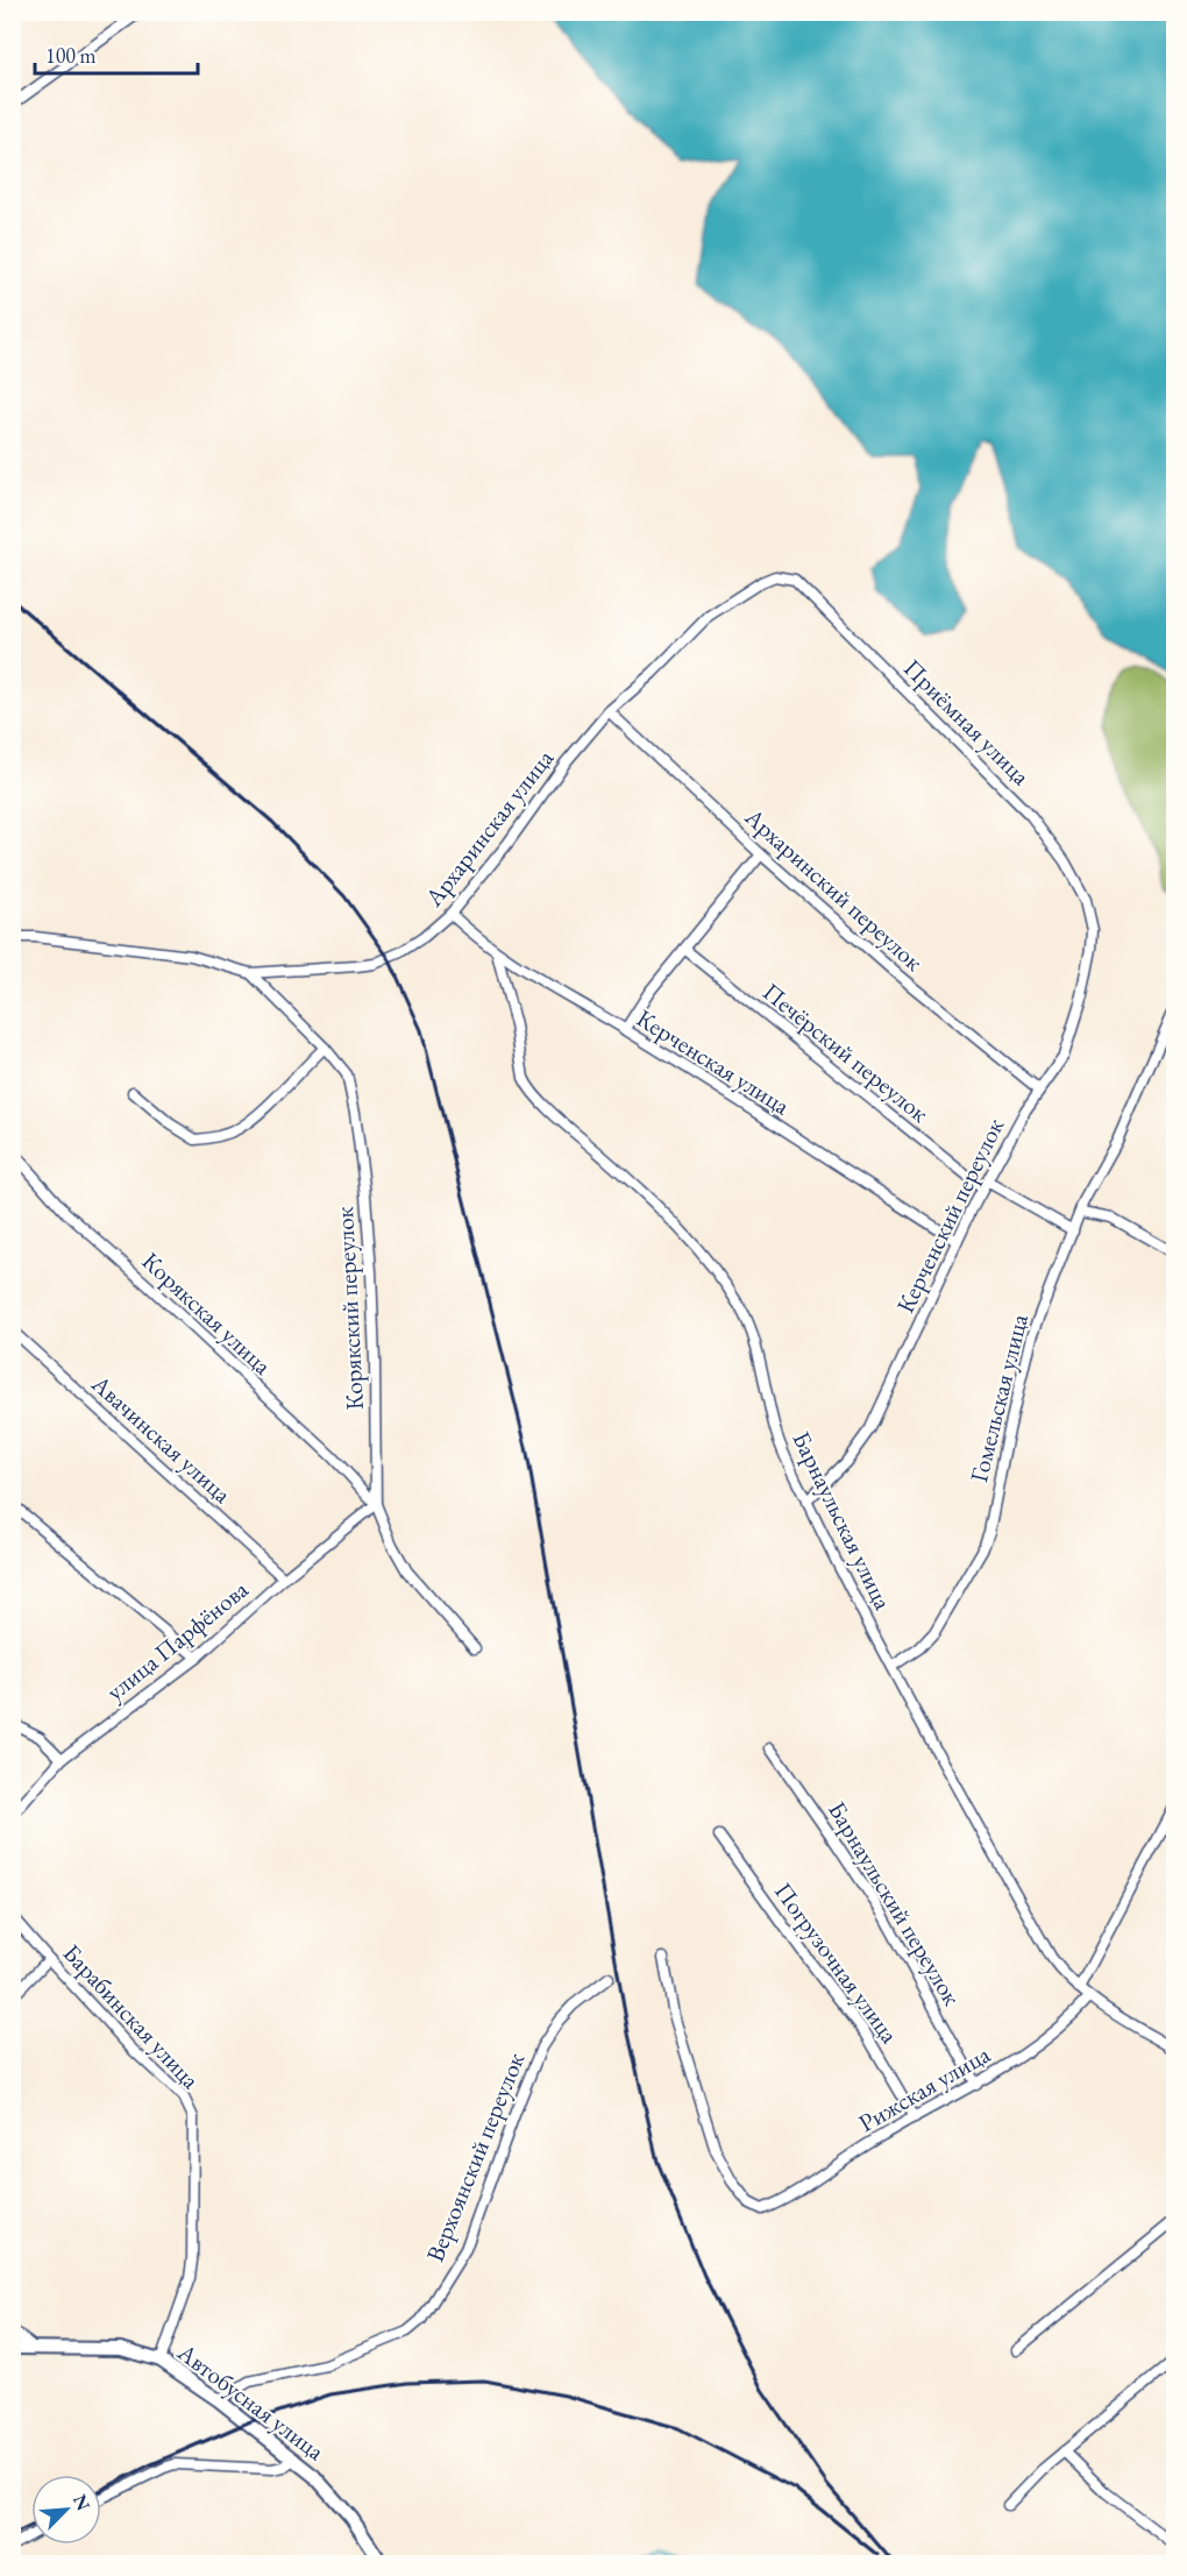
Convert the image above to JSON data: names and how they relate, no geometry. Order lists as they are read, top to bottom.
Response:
{
  "streets": {
    "street": [
      "Приёмная улица",
      "Архаринская улица",
      "Архаринский переулок",
      "Печёрский переулок",
      "Керченская улица",
      "Керченский переулок",
      "Корякский переулок",
      "Корякская улица",
      "Гомельская улица",
      "Авачинская улица",
      "Барнаульская улица",
      "улица Парфёнова",
      "Барнаульский переулок",
      "Погрузочная улица",
      "Барабинская улица",
      "Рижская улица",
      "Верхоянский переулок",
      "Автобусная улица"
    ]
  },
  "crossings": [
    ["Приёмная улица", "Архаринская улица"],
    ["Приёмная улица", "Керченский переулок"],
    ["Архаринская улица", "Архаринский переулок"],
    ["Архаринская улица", "Керченская улица"],
    ["Архаринская улица", "Корякский переулок"],
    ["Архаринский переулок", "Керченский переулок"],
    ["Печёрский переулок", "Керченский переулок"],
    ["Печёрский переулок", "Гомельская улица"],
    ["Керченская улица", "Керченский переулок"],
    ["Керченская улица", "Барнаульская улица"],
    ["Керченский переулок", "Барнаульская улица"],
    ["Корякский переулок", "Корякская улица"],
    ["Корякский переулок", "улица Парфёнова"],
    ["Корякская улица", "улица Парфёнова"],
    ["Гомельская улица", "Барнаульская улица"],
    ["Авачинская улица", "улица Парфёнова"],
    ["Барнаульская улица", "Рижская улица"],
    ["Барнаульский переулок", "Рижская улица"],
    ["Погрузочная улица", "Рижская улица"],
    ["Барабинская улица", "Автобусная улица"],
    ["Верхоянский переулок", "Автобусная улица"]
  ],
  "scale_bar": "100 m",
  "north": "top right"
}
